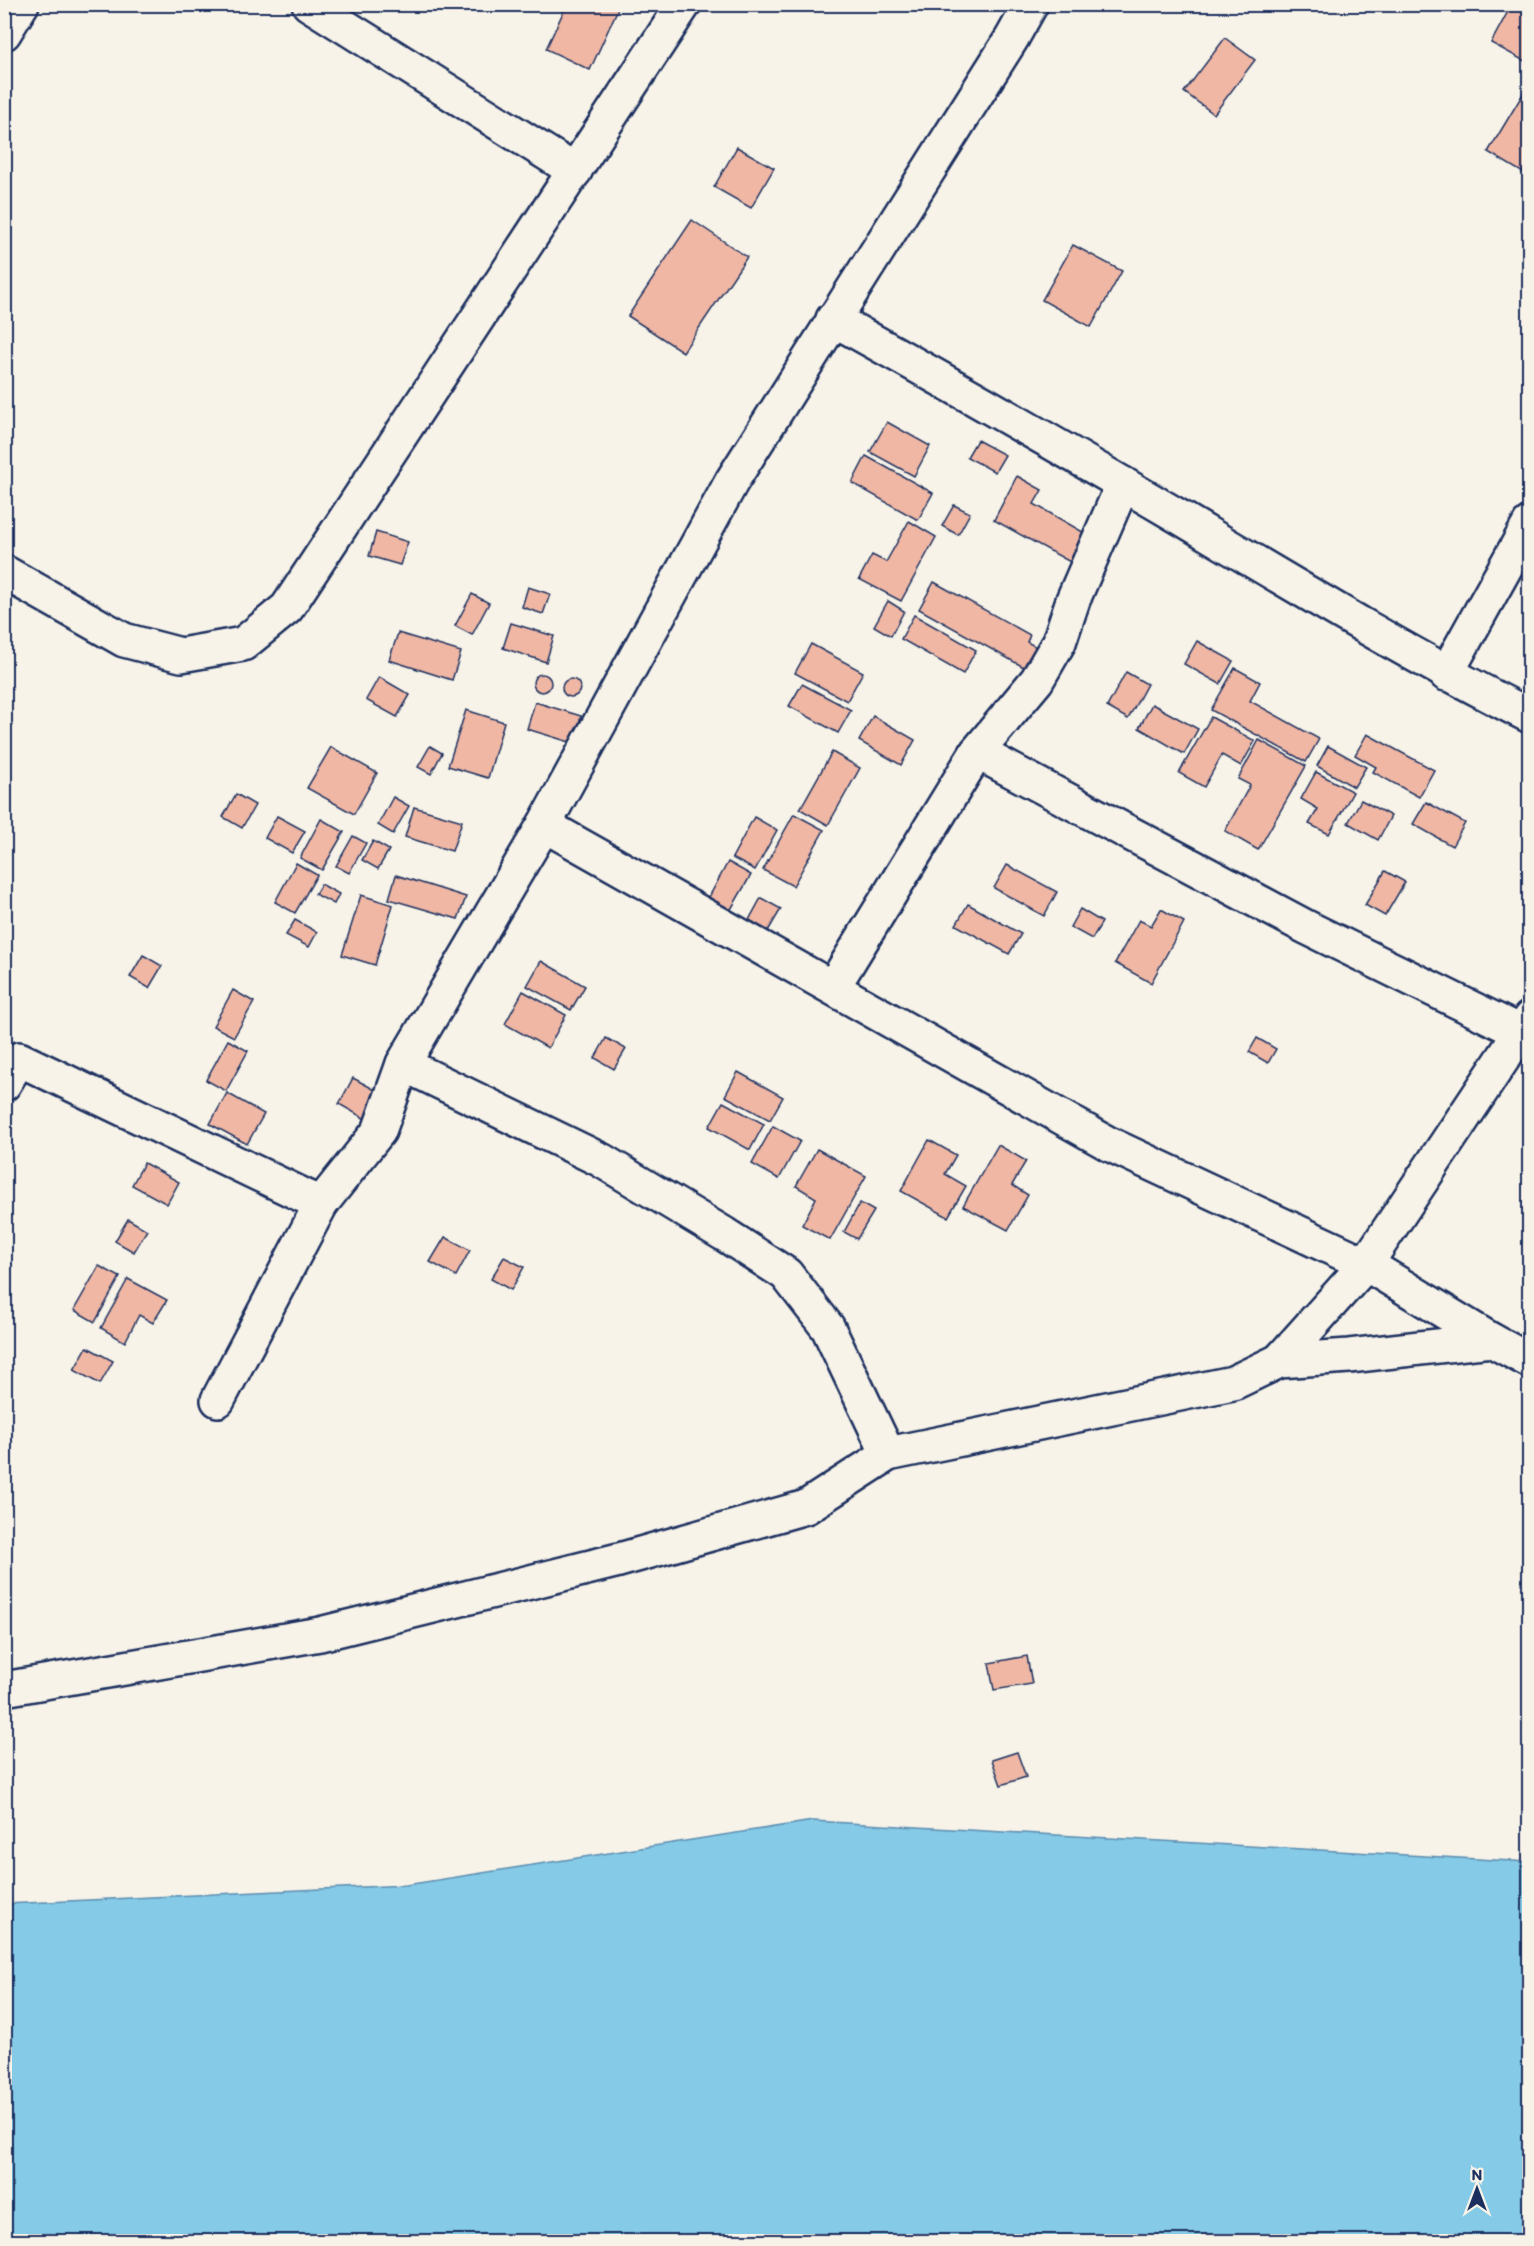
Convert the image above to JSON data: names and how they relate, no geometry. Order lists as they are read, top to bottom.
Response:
{
  "north": "top"
}
